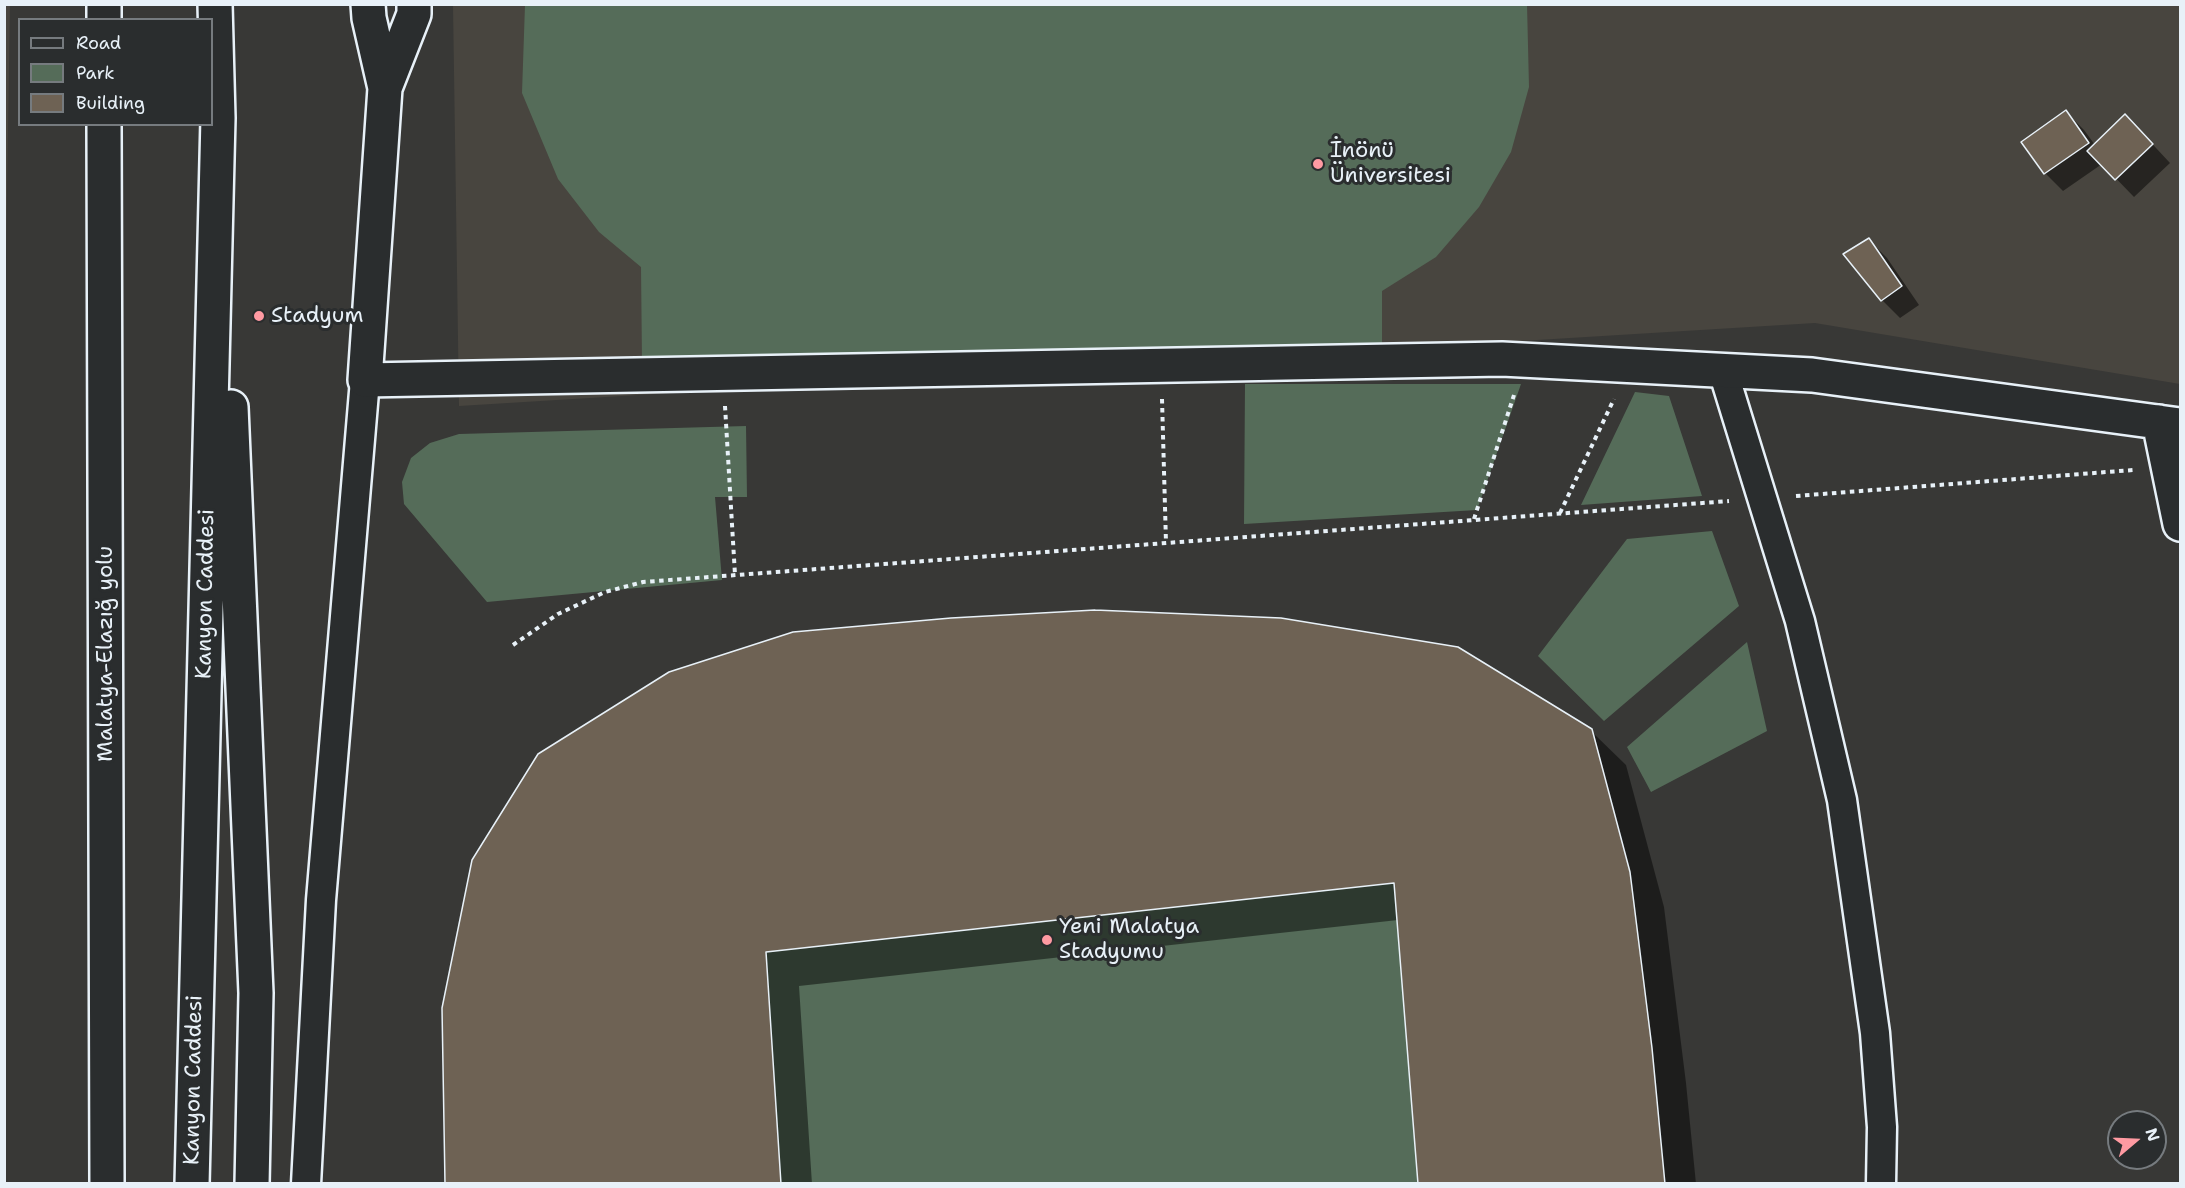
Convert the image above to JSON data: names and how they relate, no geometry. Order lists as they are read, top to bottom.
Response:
{
  "streets": {
    "main road": ["Kanyon Caddesi", "Malatya-Elazığ yolu"]
  },
  "places": ["İnönü Üniversitesi", "Stadyum", "Yeni Malatya Stadyumu"],
  "legend": ["Road", "Park", "Building"],
  "north": "right"
}
